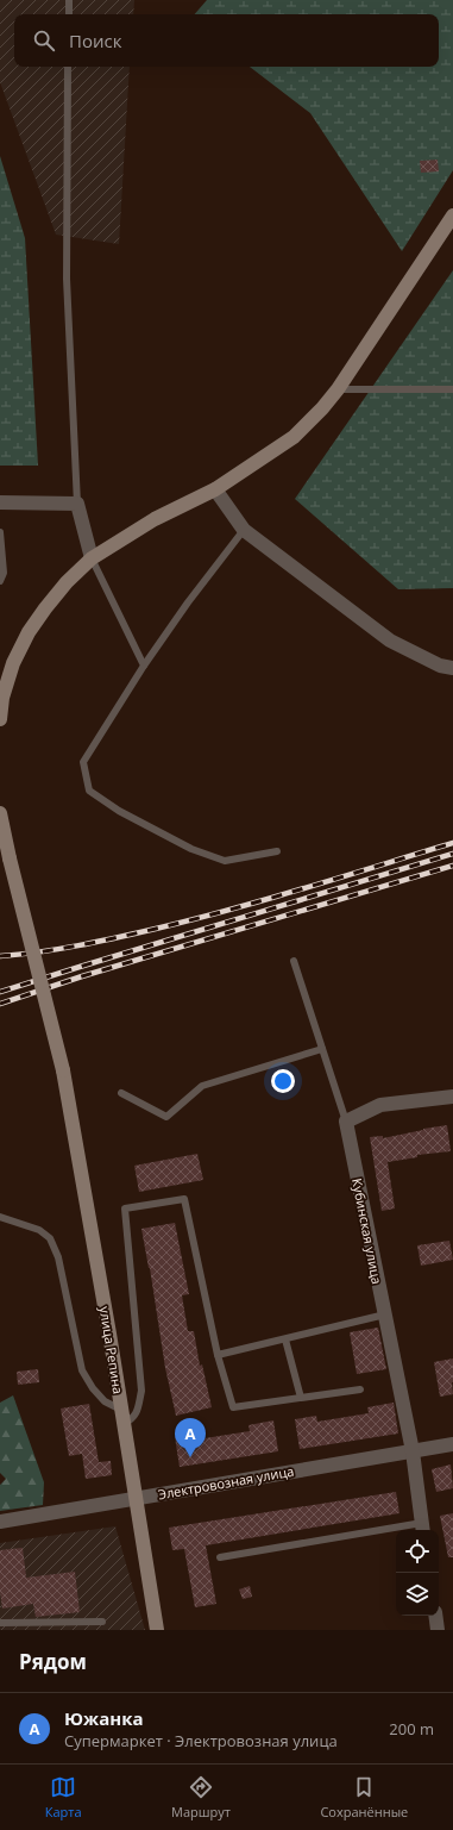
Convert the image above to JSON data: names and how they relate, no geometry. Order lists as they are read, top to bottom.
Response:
{
  "streets": {
    "main road": ["улица Репина"],
    "street": ["Кубинская улица", "Электровозная улица"]
  },
  "crossings": [
    ["Кубинская улица", "Электровозная улица"],
    ["улица Репина", "Электровозная улица"]
  ],
  "page": {
    "search": "Поиск",
    "pins": "A",
    "heading": "Рядом",
    "list": [
      {
        "mark": "A",
        "name": "Южанка",
        "note": "Супермаркет · Электровозная улица",
        "value": "200 m"
      }
    ],
    "nav": ["Карта", "Маршрут", "Сохранённые"]
  }
}
